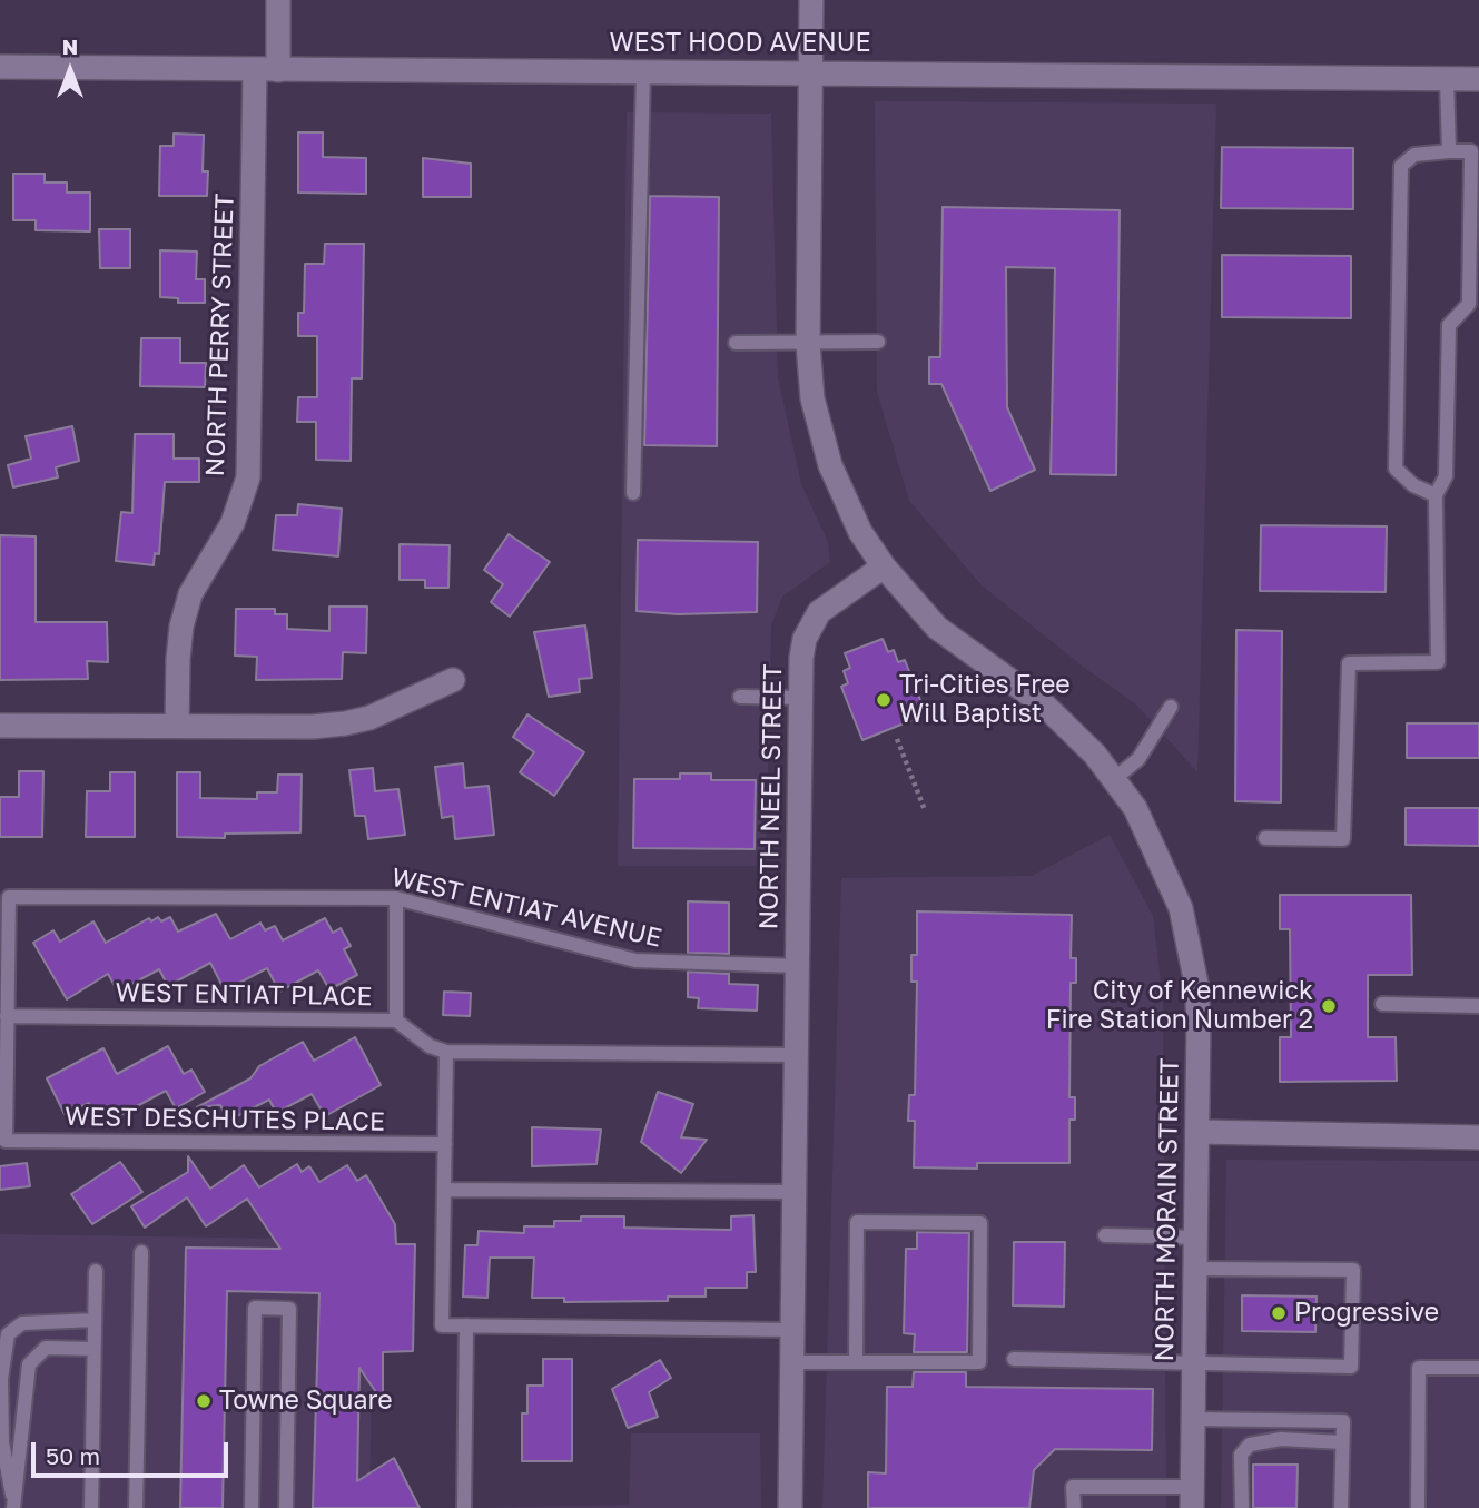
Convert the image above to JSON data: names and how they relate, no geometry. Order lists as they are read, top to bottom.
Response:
{
  "streets": {
    "street": [
      "WEST HOOD AVENUE",
      "NORTH PERRY STREET",
      "NORTH NEEL STREET",
      "NORTH MORAIN STREET"
    ],
    "lane": ["WEST ENTIAT AVENUE", "WEST ENTIAT PLACE", "WEST DESCHUTES PLACE"]
  },
  "crossings": [
    ["WEST HOOD AVENUE", "NORTH PERRY STREET"],
    ["NORTH NEEL STREET", "WEST ENTIAT AVENUE"],
    ["NORTH NEEL STREET", "WEST ENTIAT PLACE"],
    ["NORTH NEEL STREET", "NORTH MORAIN STREET"],
    ["WEST ENTIAT AVENUE", "WEST ENTIAT PLACE"],
    ["WEST ENTIAT AVENUE", "WEST DESCHUTES PLACE"],
    ["WEST ENTIAT PLACE", "WEST DESCHUTES PLACE"]
  ],
  "places": [
    "Tri-Cities Free Will Baptist",
    "City of Kennewick Fire Station Number 2",
    "Progressive",
    "Towne Square"
  ],
  "scale_bar": "50 m",
  "north": "top"
}
